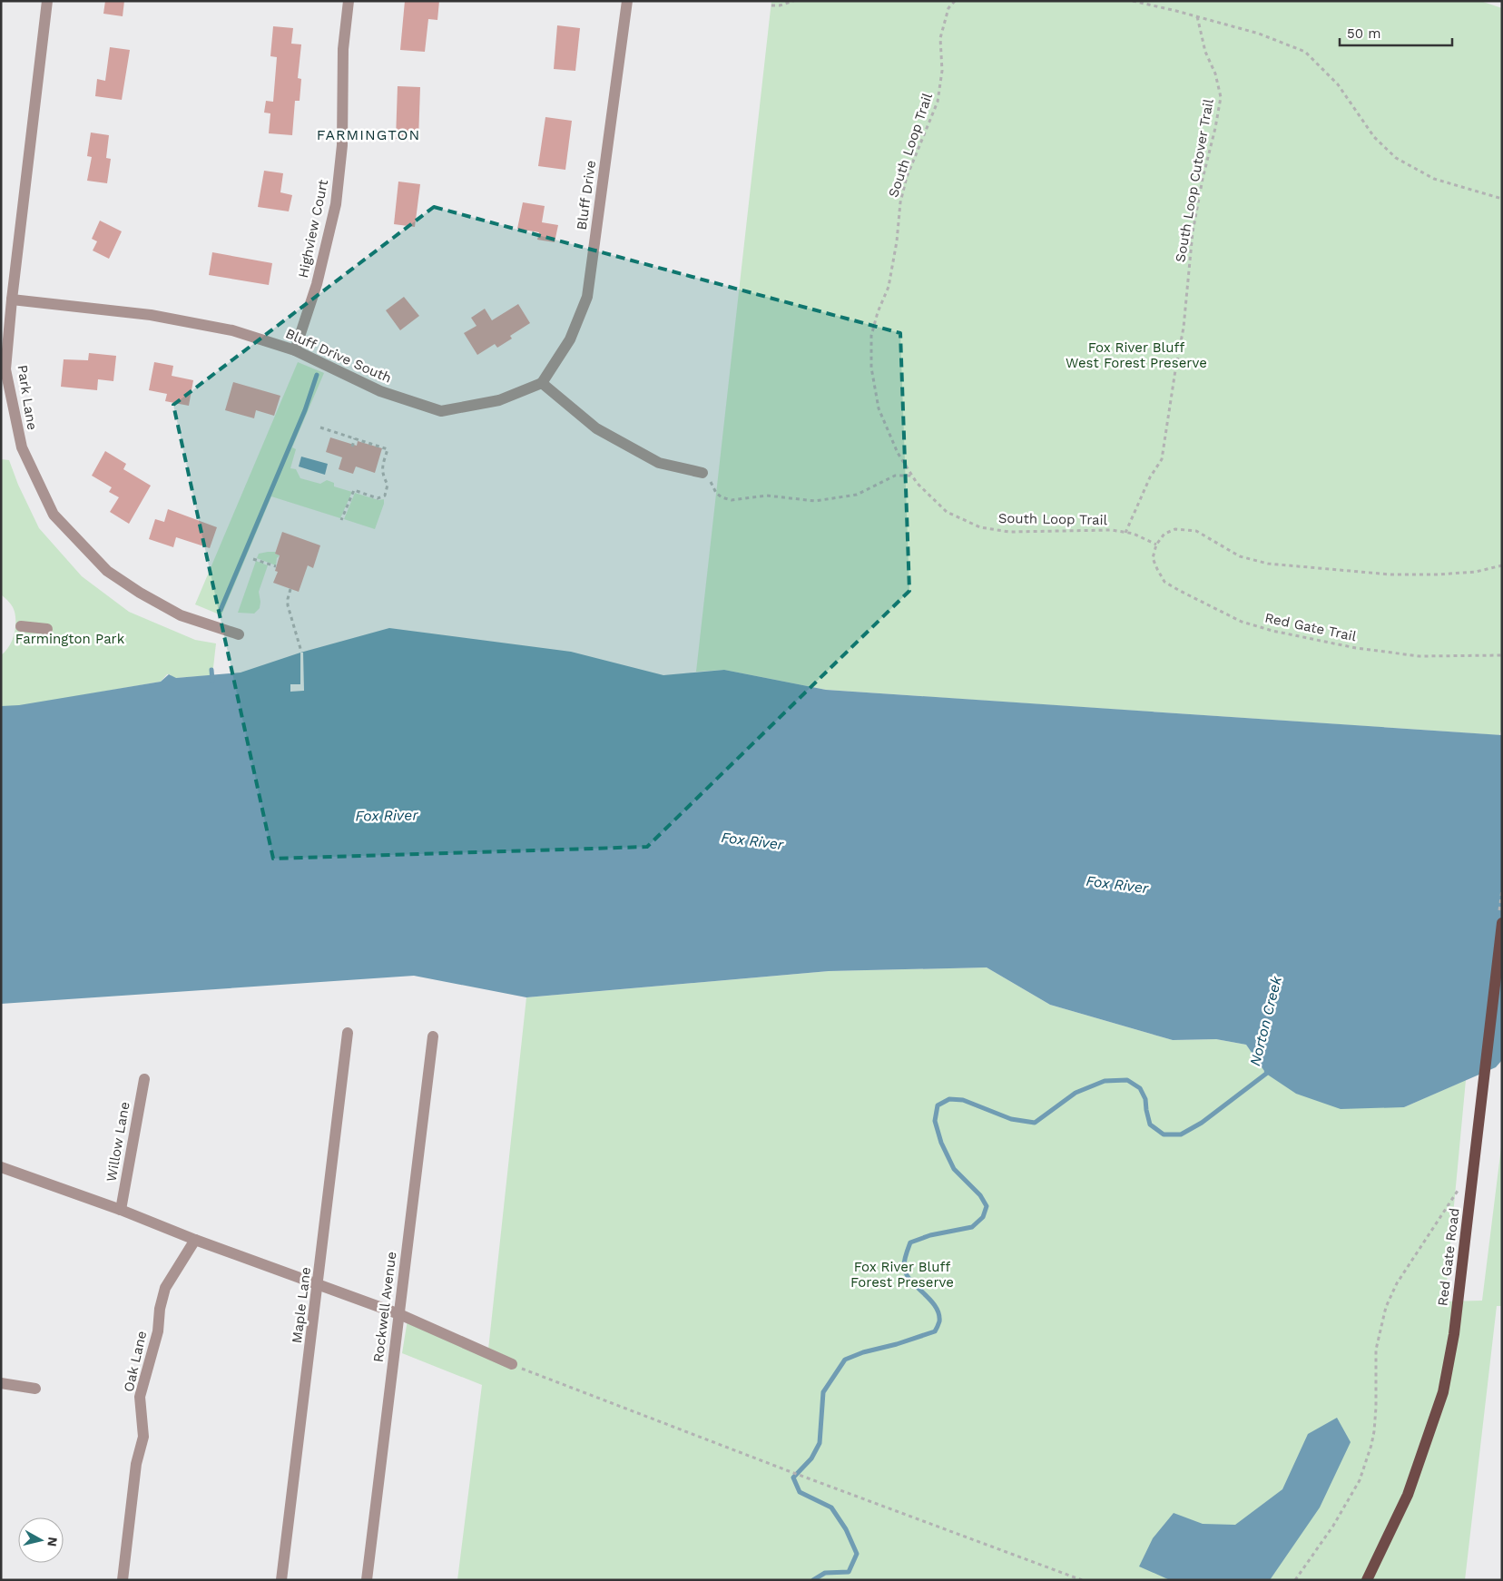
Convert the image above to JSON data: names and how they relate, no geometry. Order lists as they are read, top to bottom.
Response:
{
  "streets": {
    "main road": ["Red Gate Road"],
    "street": [
      "Bluff Drive",
      "Highview Court",
      "Bluff Drive South",
      "Park Lane",
      "Willow Lane",
      "Maple Lane",
      "Rockwell Avenue",
      "Oak Lane"
    ],
    "path": ["South Loop Trail", "South Loop Cutover Trail", "Red Gate Trail"]
  },
  "crossings": [
    ["South Loop Trail", "South Loop Cutover Trail"],
    ["South Loop Trail", "Red Gate Trail"],
    ["Bluff Drive", "Bluff Drive South"],
    ["Highview Court", "Bluff Drive South"],
    ["Bluff Drive South", "Park Lane"]
  ],
  "districts": ["FARMINGTON"],
  "water": ["Fox River", "Norton Creek"],
  "parks": ["Fox River Bluff West Forest Preserve", "Farmington Park", "Fox River Bluff Forest Preserve"],
  "scale_bar": "50 m",
  "north": "right"
}
